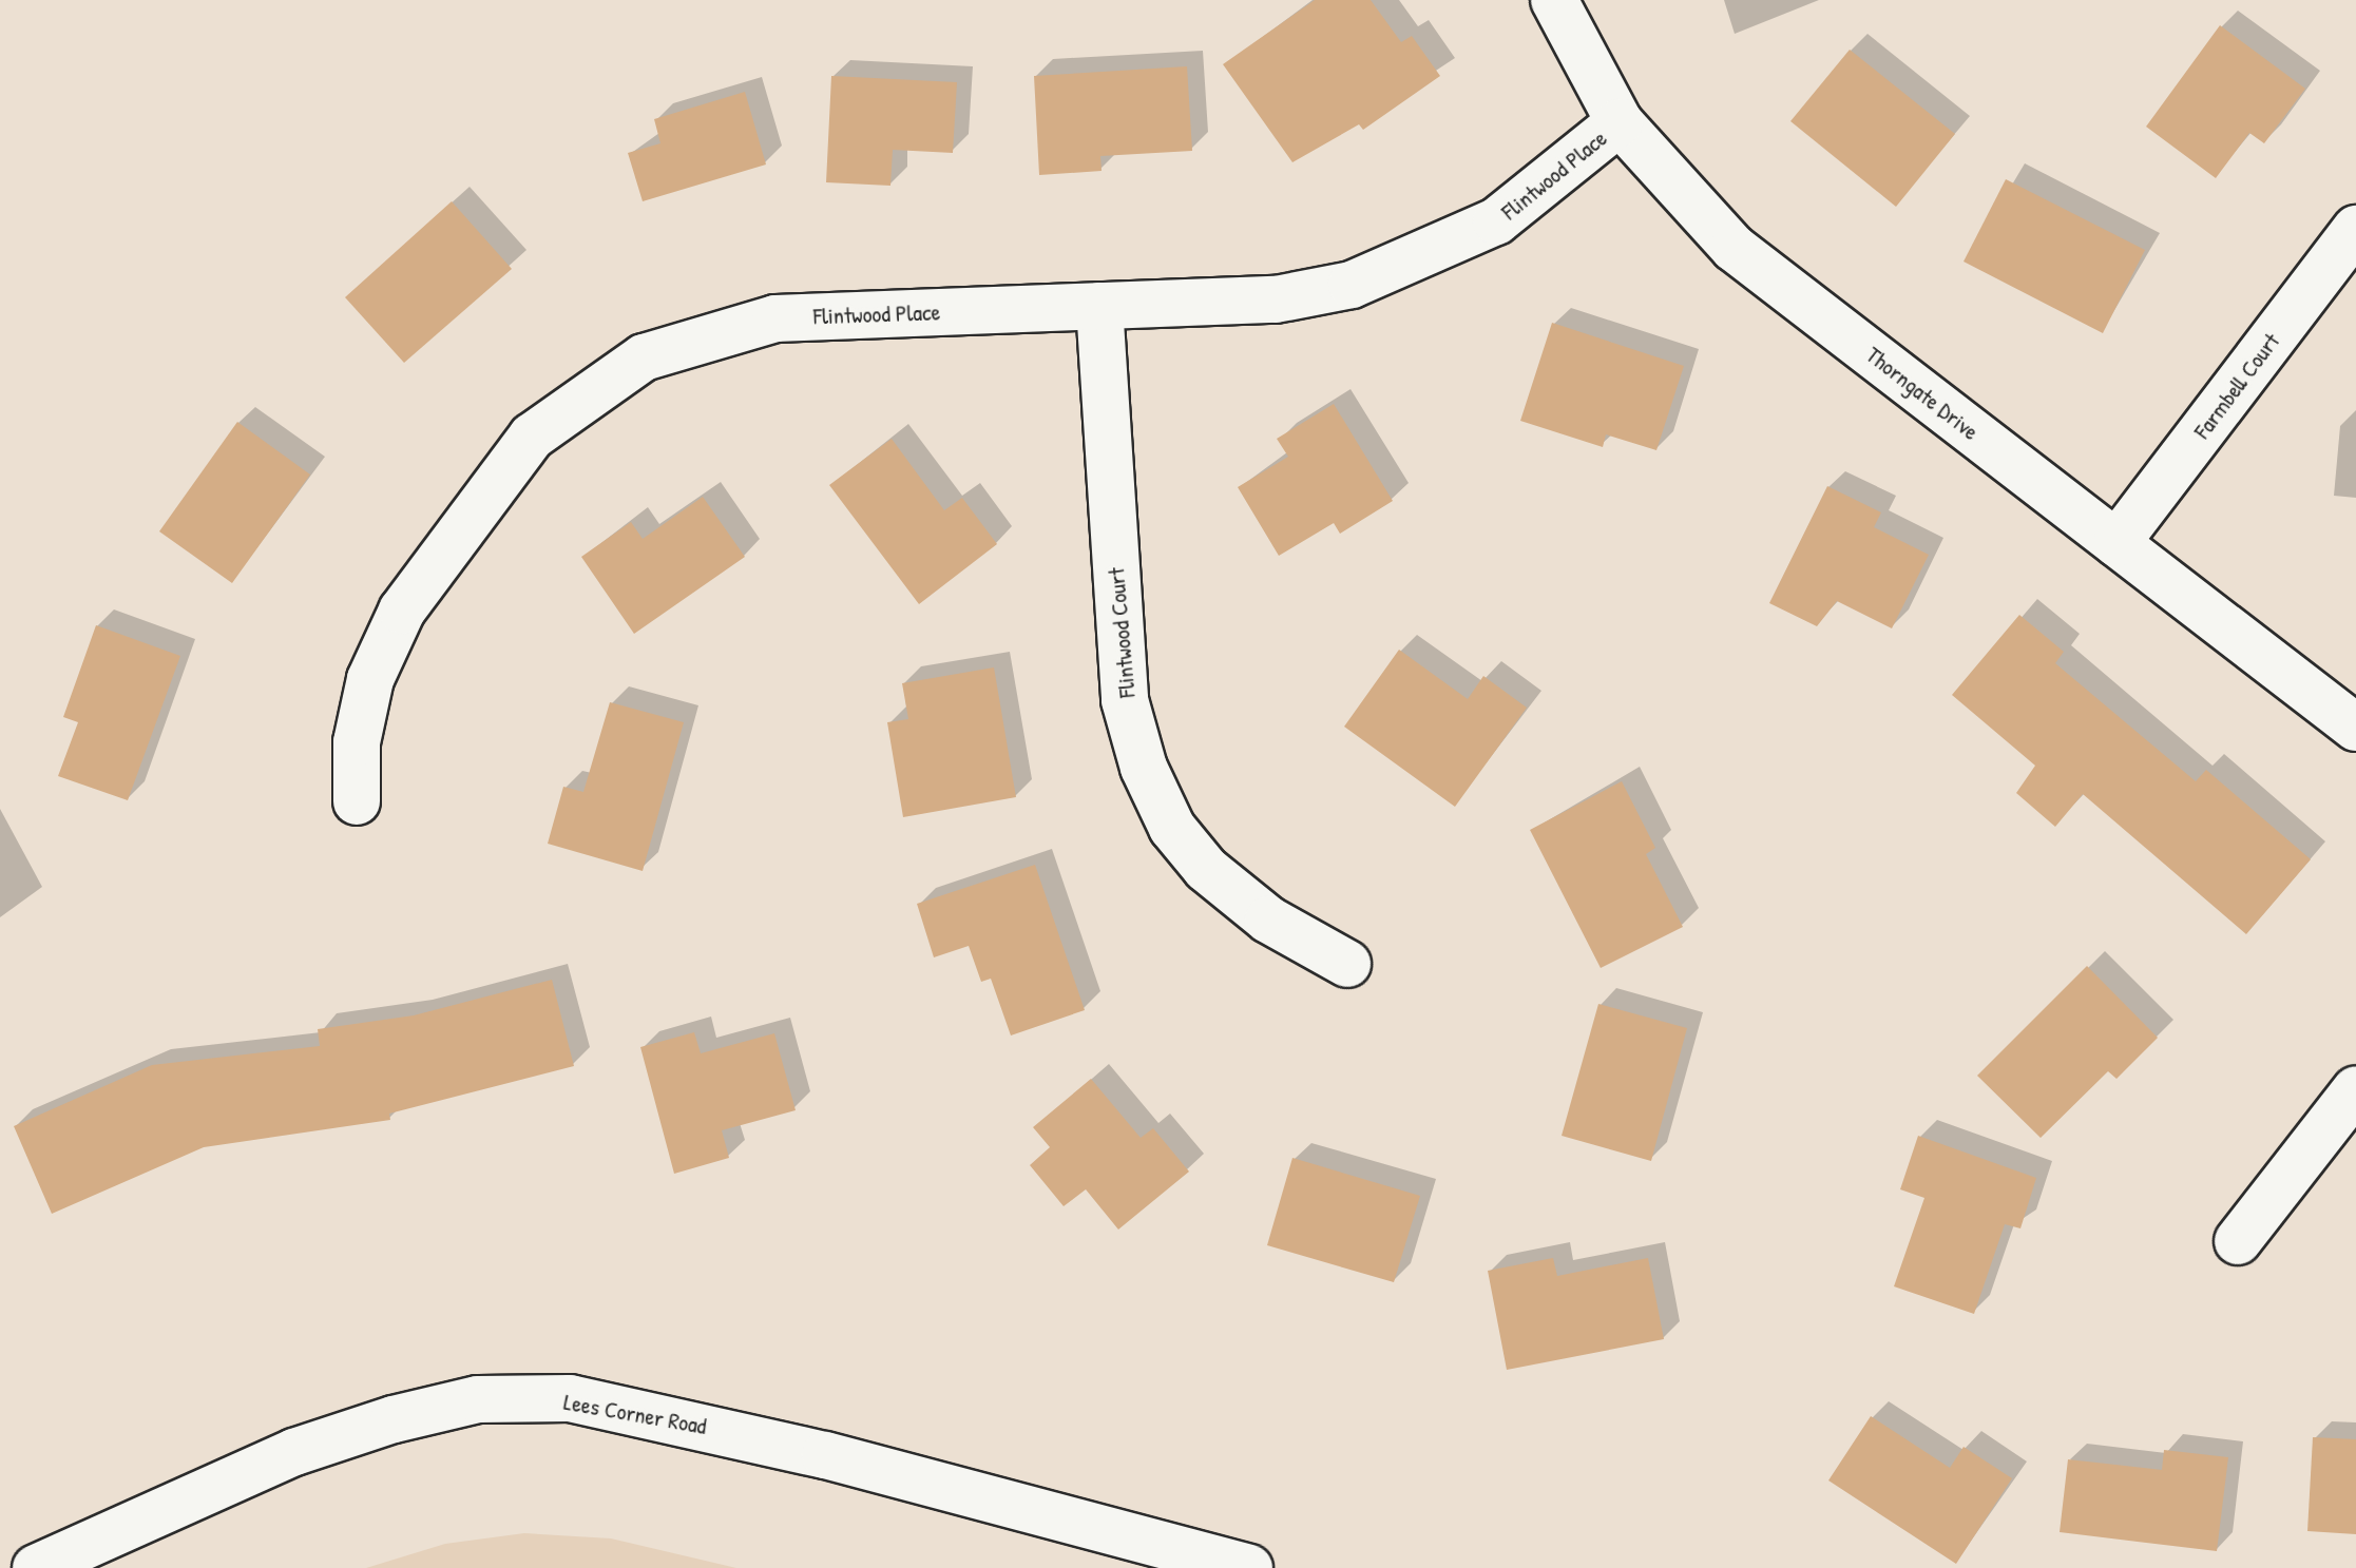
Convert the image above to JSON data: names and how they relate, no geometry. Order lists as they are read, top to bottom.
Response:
{
  "streets": {
    "street": [
      "Flintwood Place",
      "Farmbell Court",
      "Thorngate Drive",
      "Flintwood Court",
      "Lees Corner Road"
    ]
  },
  "crossings": [
    ["Flintwood Place", "Thorngate Drive"],
    ["Flintwood Place", "Flintwood Court"],
    ["Farmbell Court", "Thorngate Drive"]
  ]
}
